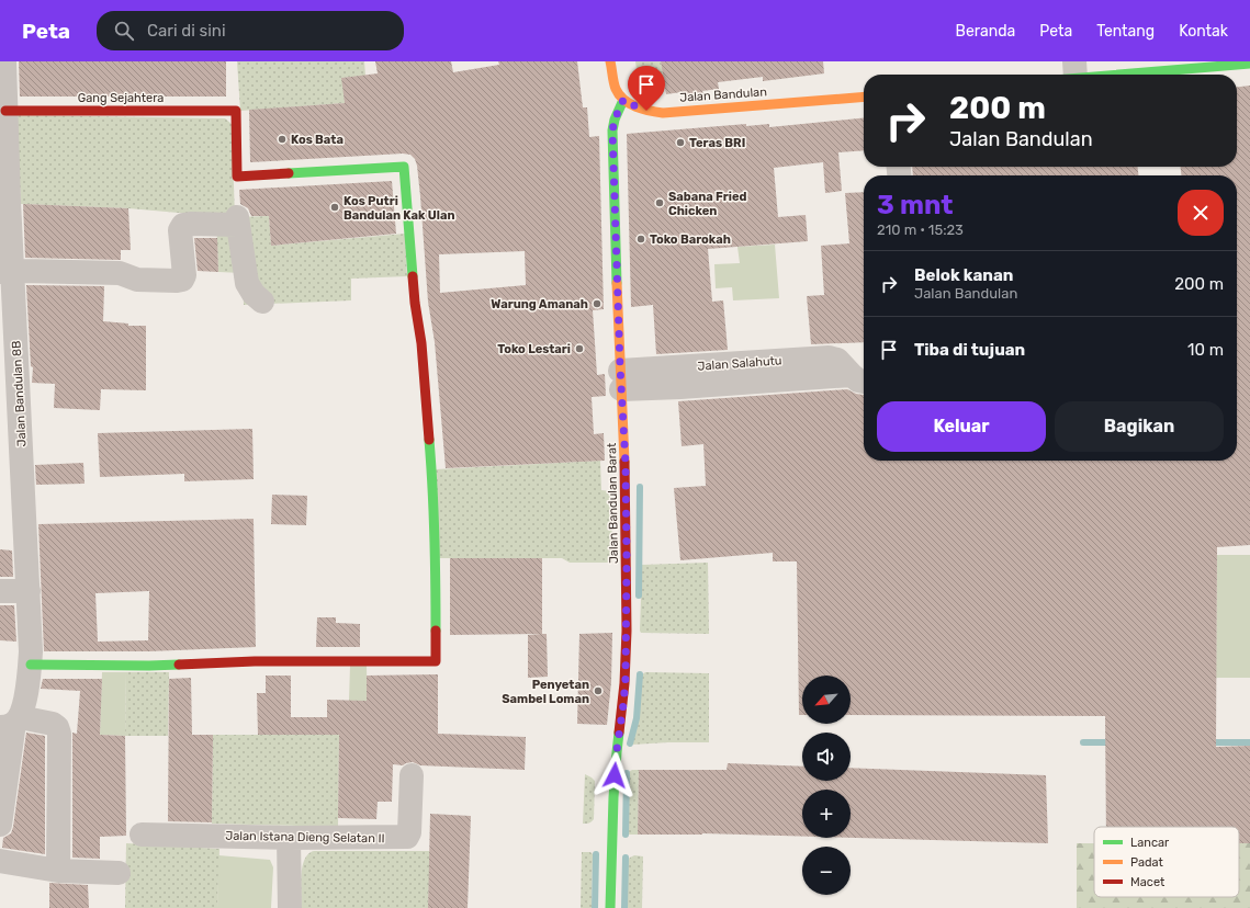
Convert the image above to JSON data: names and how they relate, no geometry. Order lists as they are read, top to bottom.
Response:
{
  "streets": {
    "street": [
      "Jalan Bandulan",
      "Gang Sejahtera",
      "Jalan Salahutu",
      "Jalan Bandulan 8B",
      "Jalan Bandulan Barat",
      "Jalan Istana Dieng Selatan II"
    ]
  },
  "crossings": [
    ["Jalan Bandulan", "Jalan Bandulan Barat"],
    ["Gang Sejahtera", "Jalan Bandulan 8B"],
    ["Jalan Salahutu", "Jalan Bandulan Barat"]
  ],
  "places": [
    "Kos Bata",
    "Teras BRI",
    "Sabana Fried Chicken",
    "Kos Putri Bandulan Kak Ulan",
    "Toko Barokah",
    "Warung Amanah",
    "Toko Lestari",
    "Penyetan Sambel Loman"
  ],
  "legend": ["Lancar", "Padat", "Macet"],
  "north": "bottom left",
  "page": {
    "header": "Peta",
    "search": "Cari di sini",
    "nav": [
      "Beranda",
      "Peta",
      "Tentang",
      "Kontak"
    ],
    "turn": ["200 m", "Jalan Bandulan"],
    "heading": ["3 mnt", "210 m · 15:23"],
    "list": [
      {
        "name": "Belok kanan",
        "note": "Jalan Bandulan",
        "value": "200 m"
      },
      {
        "name": "Tiba di tujuan",
        "value": "10 m"
      }
    ],
    "buttons": ["Keluar", "Bagikan"],
    "map_buttons": ["+", "−"]
  }
}
